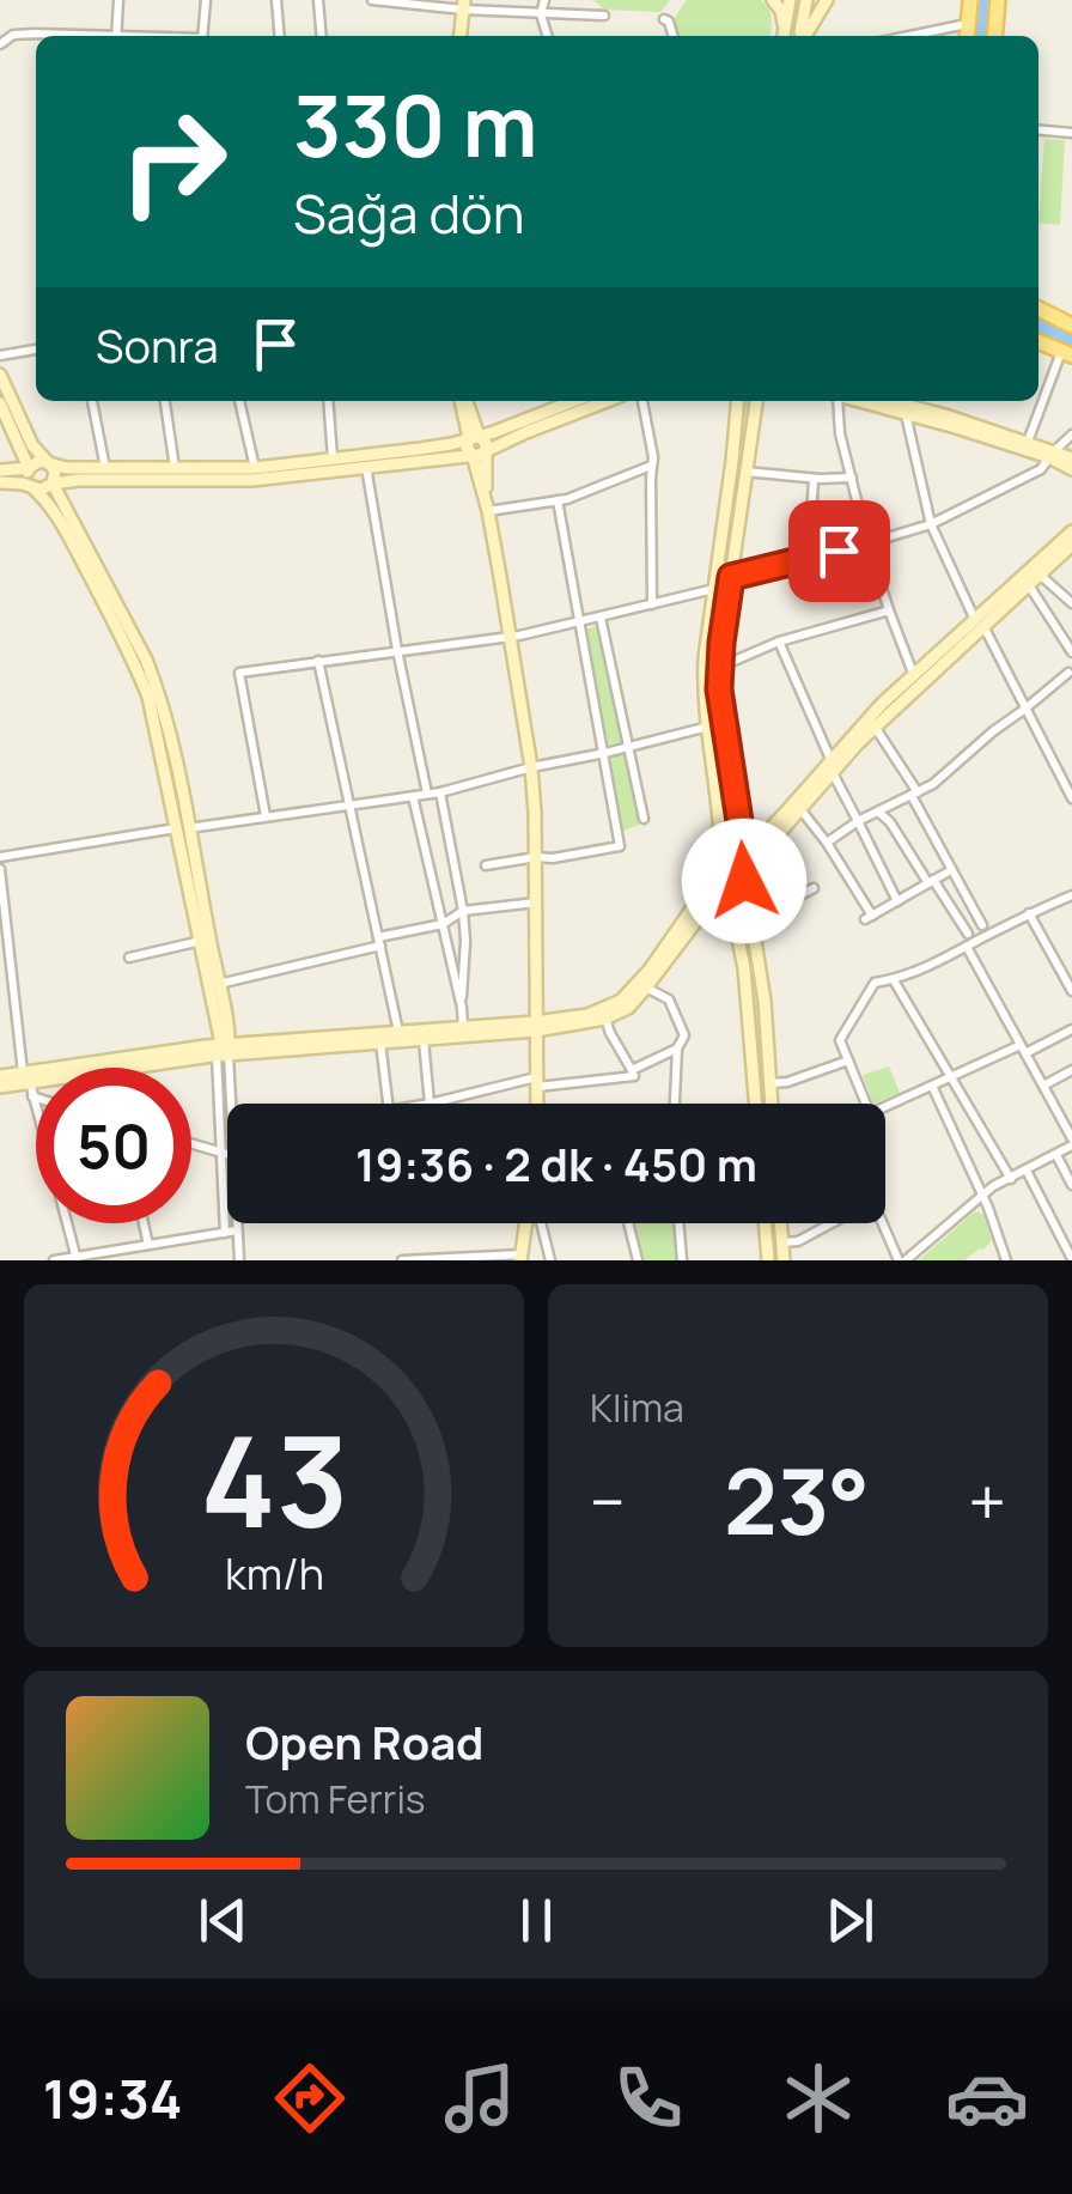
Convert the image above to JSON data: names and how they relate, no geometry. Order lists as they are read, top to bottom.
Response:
{
  "page": {
    "turn": ["330 m", "Sağa dön"],
    "then": "Sonra",
    "limit": "50",
    "trip": "19:36 · 2 dk · 450 m",
    "tile": "Klima",
    "heat": ["−", "23°", "+"],
    "song": ["Open Road", "Tom Ferris"],
    "tabs": "19:34",
    "gauge": ["43", "km/h"]
  }
}
